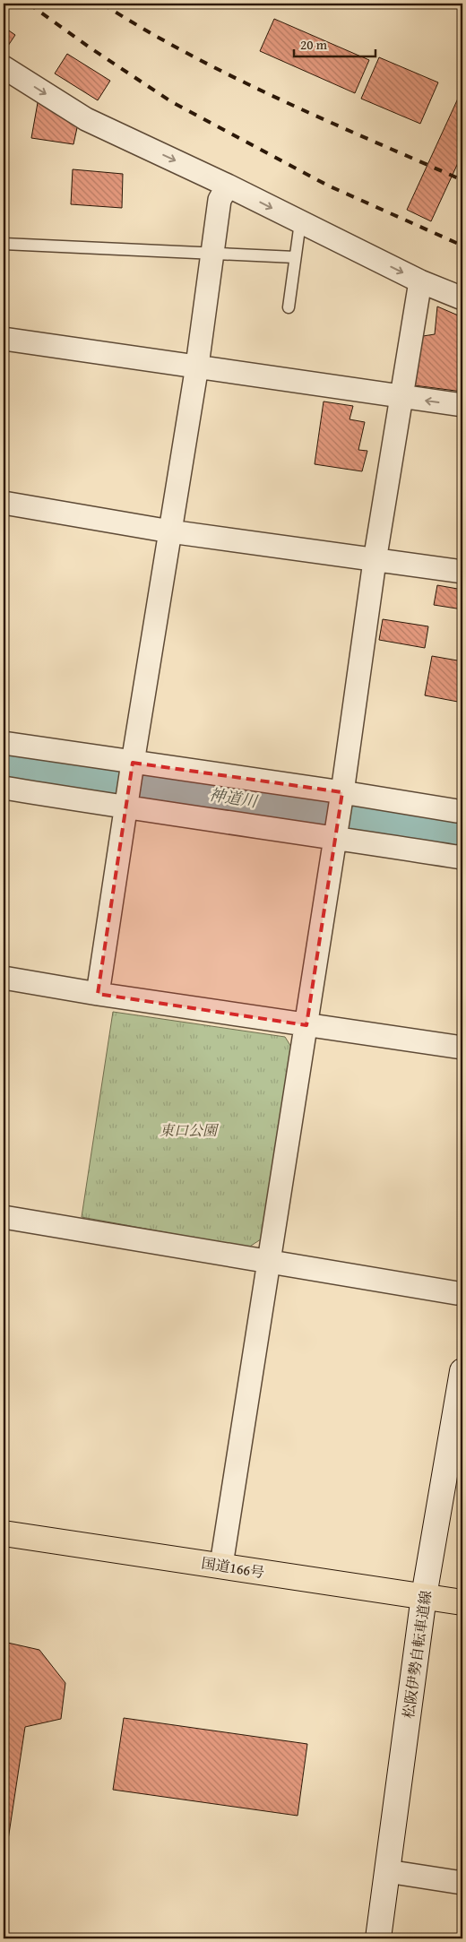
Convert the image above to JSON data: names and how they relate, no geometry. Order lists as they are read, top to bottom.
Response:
{
  "streets": {
    "highway": ["国道166号"],
    "main road": ["松阪伊勢自転車道線"]
  },
  "crossings": [
    ["国道166号", "松阪伊勢自転車道線"]
  ],
  "water": ["神道川"],
  "parks": ["東口公園"],
  "scale_bar": "20 m"
}
